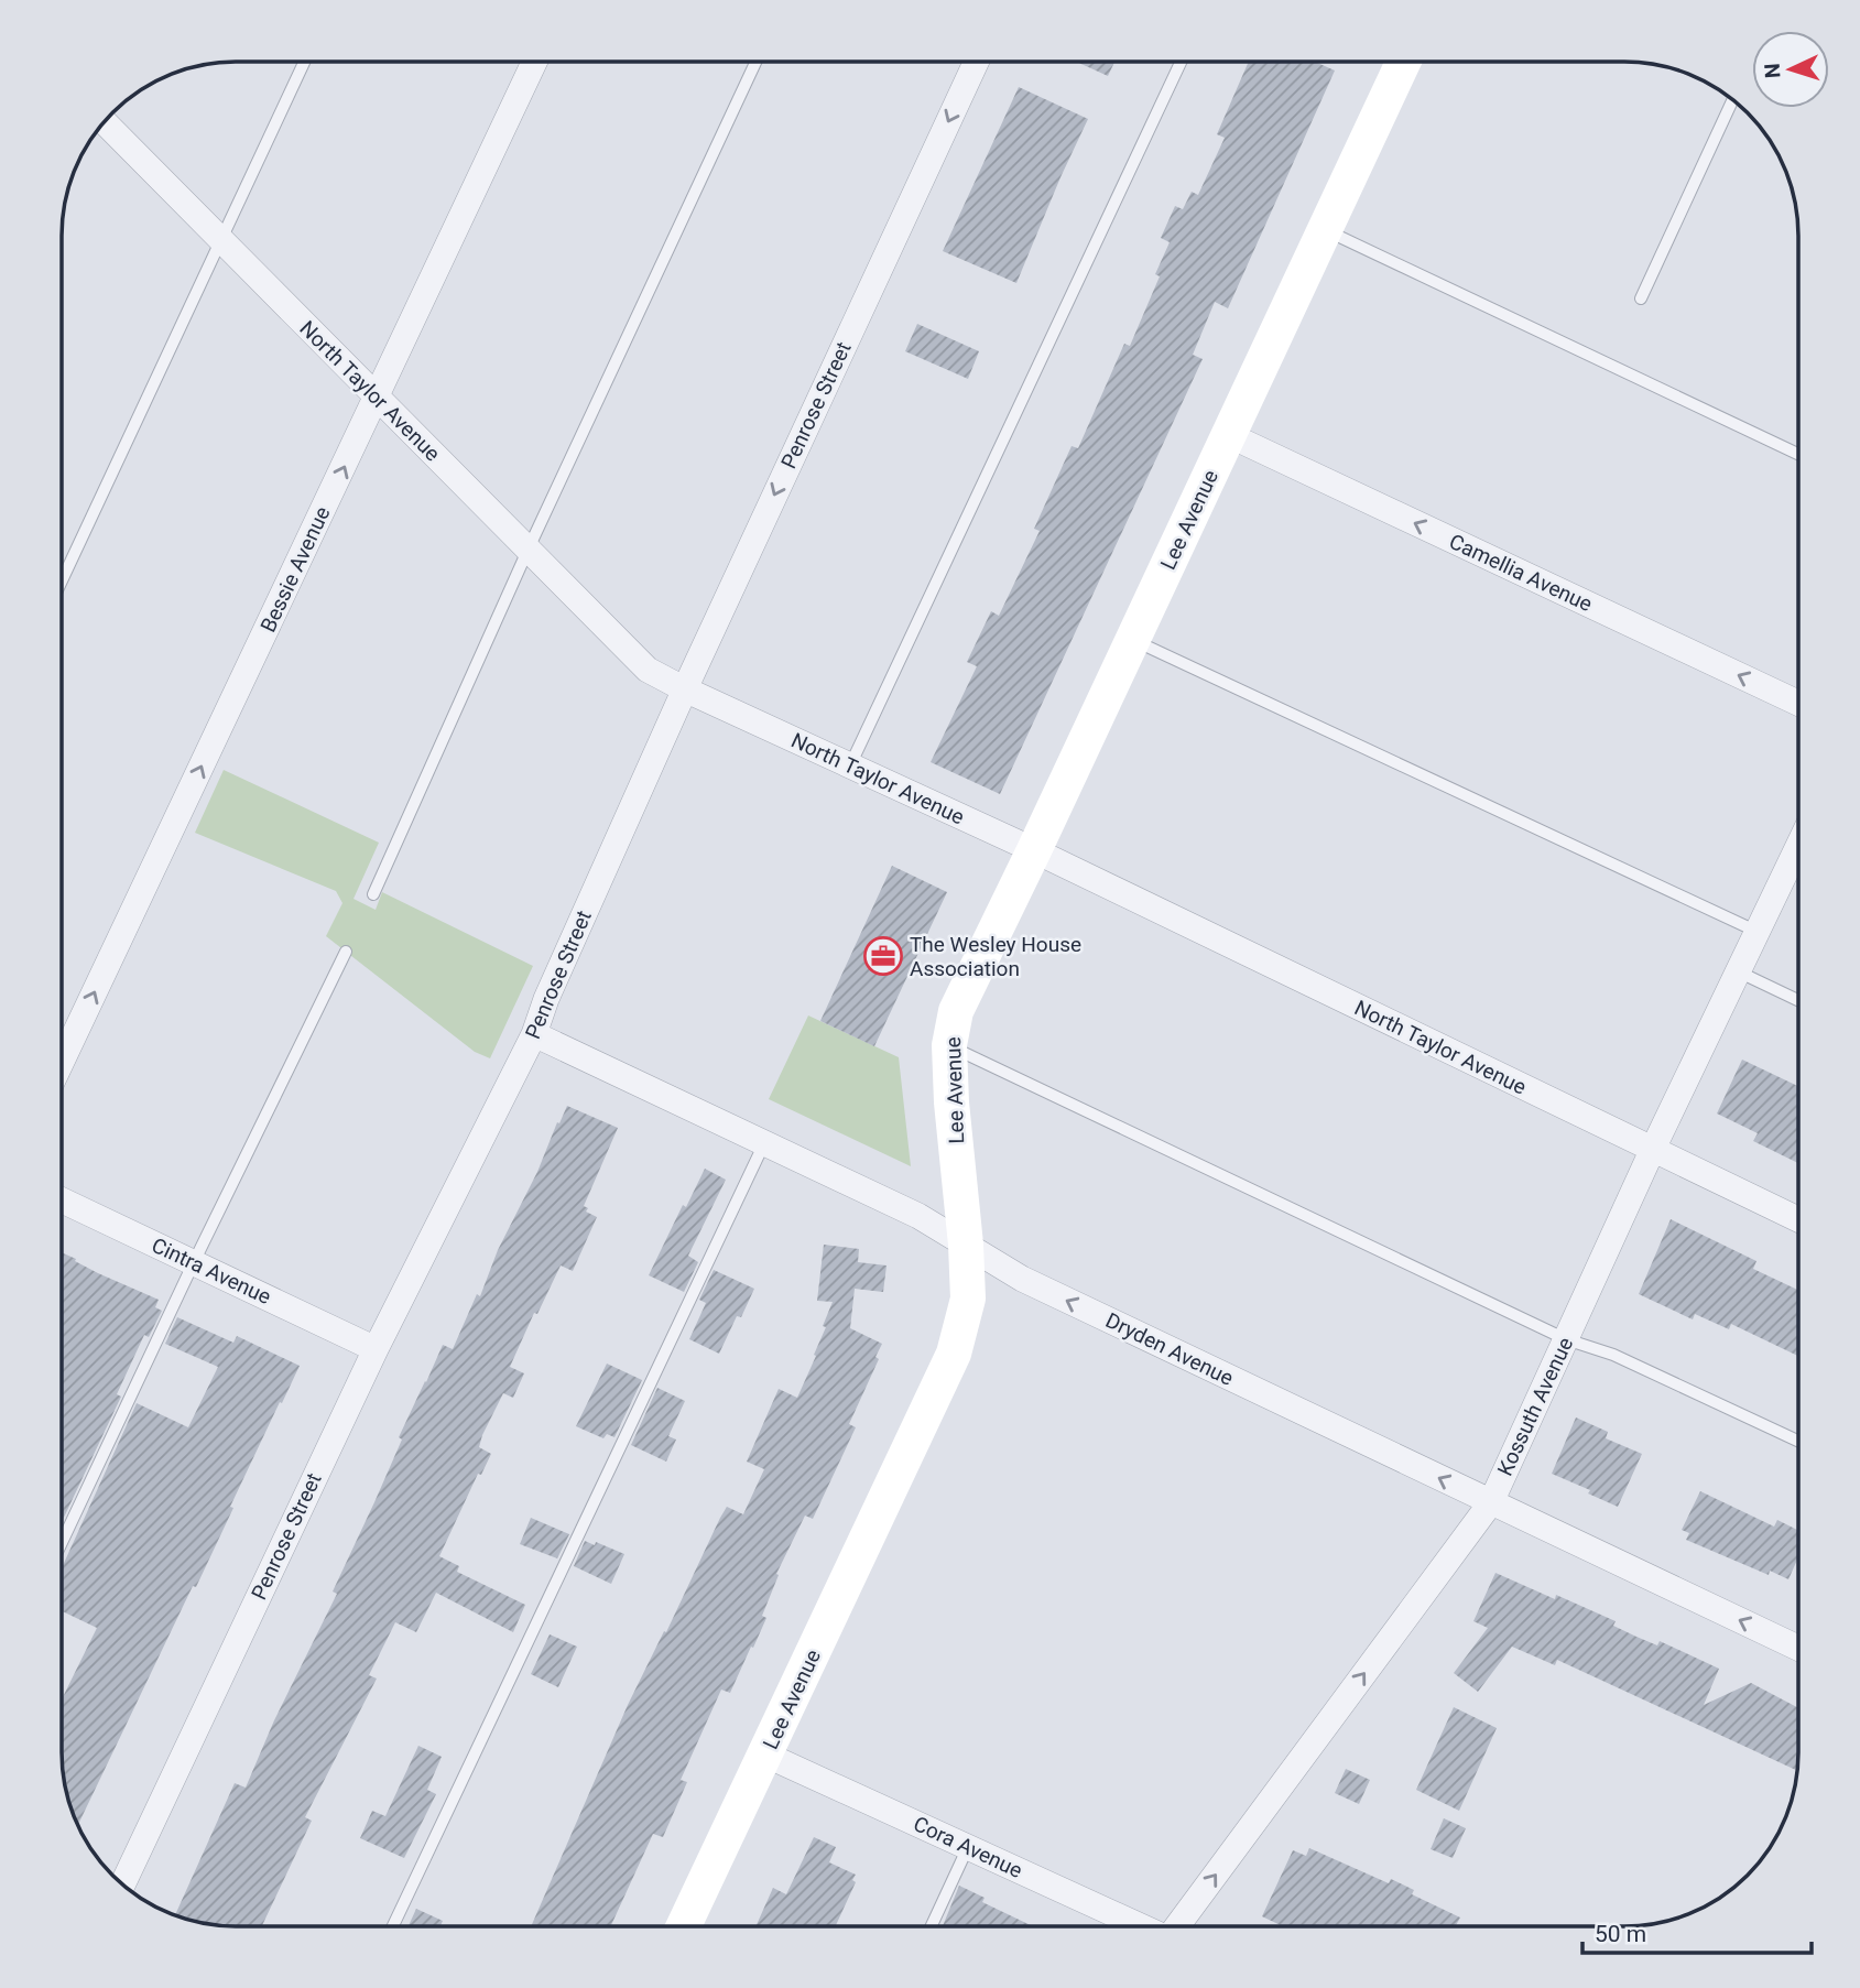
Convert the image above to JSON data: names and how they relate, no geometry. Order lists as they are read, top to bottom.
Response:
{
  "streets": {
    "street": [
      "North Taylor Avenue",
      "Penrose Street",
      "Lee Avenue",
      "Bessie Avenue",
      "Camellia Avenue",
      "Cintra Avenue",
      "Dryden Avenue",
      "Kossuth Avenue",
      "Cora Avenue"
    ]
  },
  "crossings": [
    ["North Taylor Avenue", "Penrose Street"],
    ["North Taylor Avenue", "Lee Avenue"],
    ["North Taylor Avenue", "Bessie Avenue"],
    ["North Taylor Avenue", "Kossuth Avenue"],
    ["Penrose Street", "Cintra Avenue"],
    ["Penrose Street", "Dryden Avenue"],
    ["Lee Avenue", "Camellia Avenue"],
    ["Lee Avenue", "Dryden Avenue"],
    ["Lee Avenue", "Cora Avenue"],
    ["Dryden Avenue", "Kossuth Avenue"]
  ],
  "one_way": [
    "Bessie Avenue",
    "Camellia Avenue",
    "Dryden Avenue",
    "Kossuth Avenue"
  ],
  "places": {
    "office": ["The Wesley House Association"]
  },
  "scale_bar": "50 m",
  "north": "left"
}
